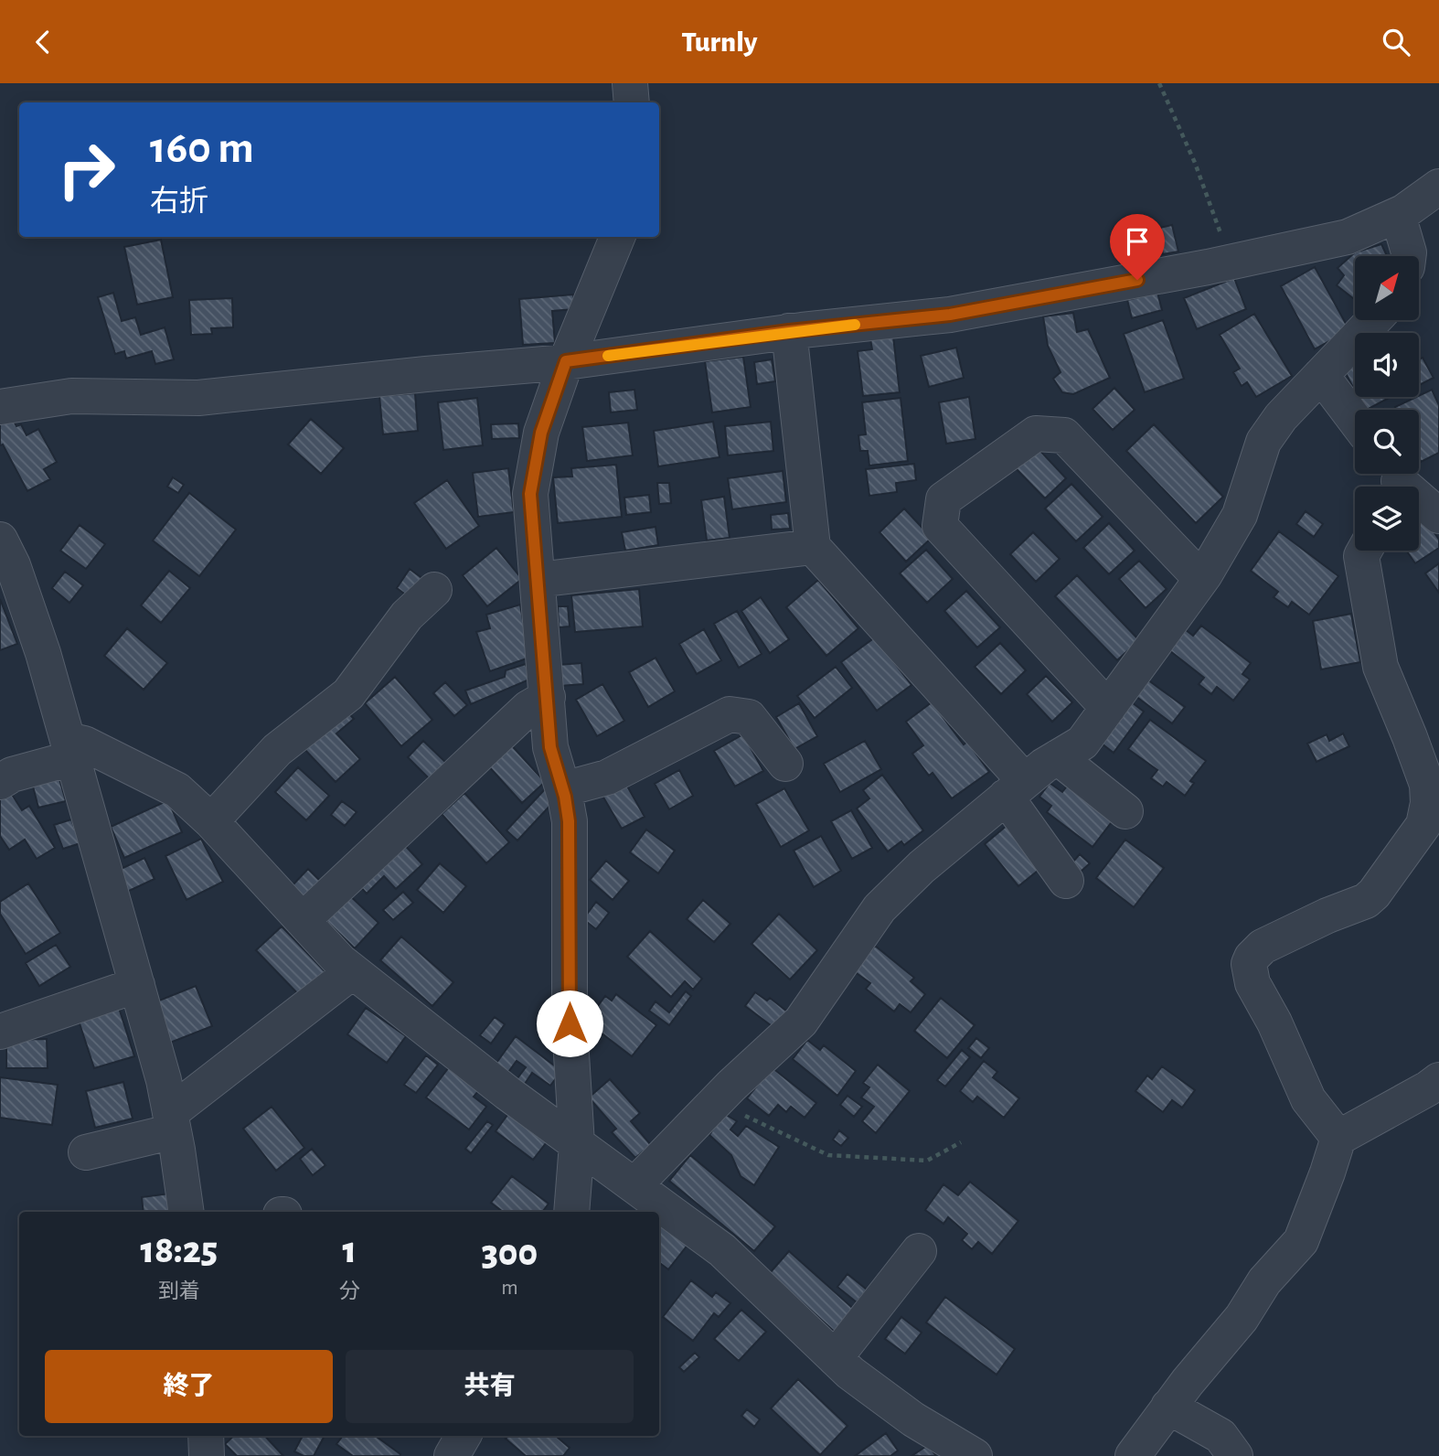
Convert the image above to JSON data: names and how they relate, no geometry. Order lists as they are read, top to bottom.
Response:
{
  "north": "top right",
  "page": {
    "header": "Turnly",
    "turn": ["160 m", "右折"],
    "eta": [
      "18:25",
      "到着",
      "1",
      "分",
      "300",
      "m"
    ],
    "buttons": ["終了", "共有"]
  }
}
